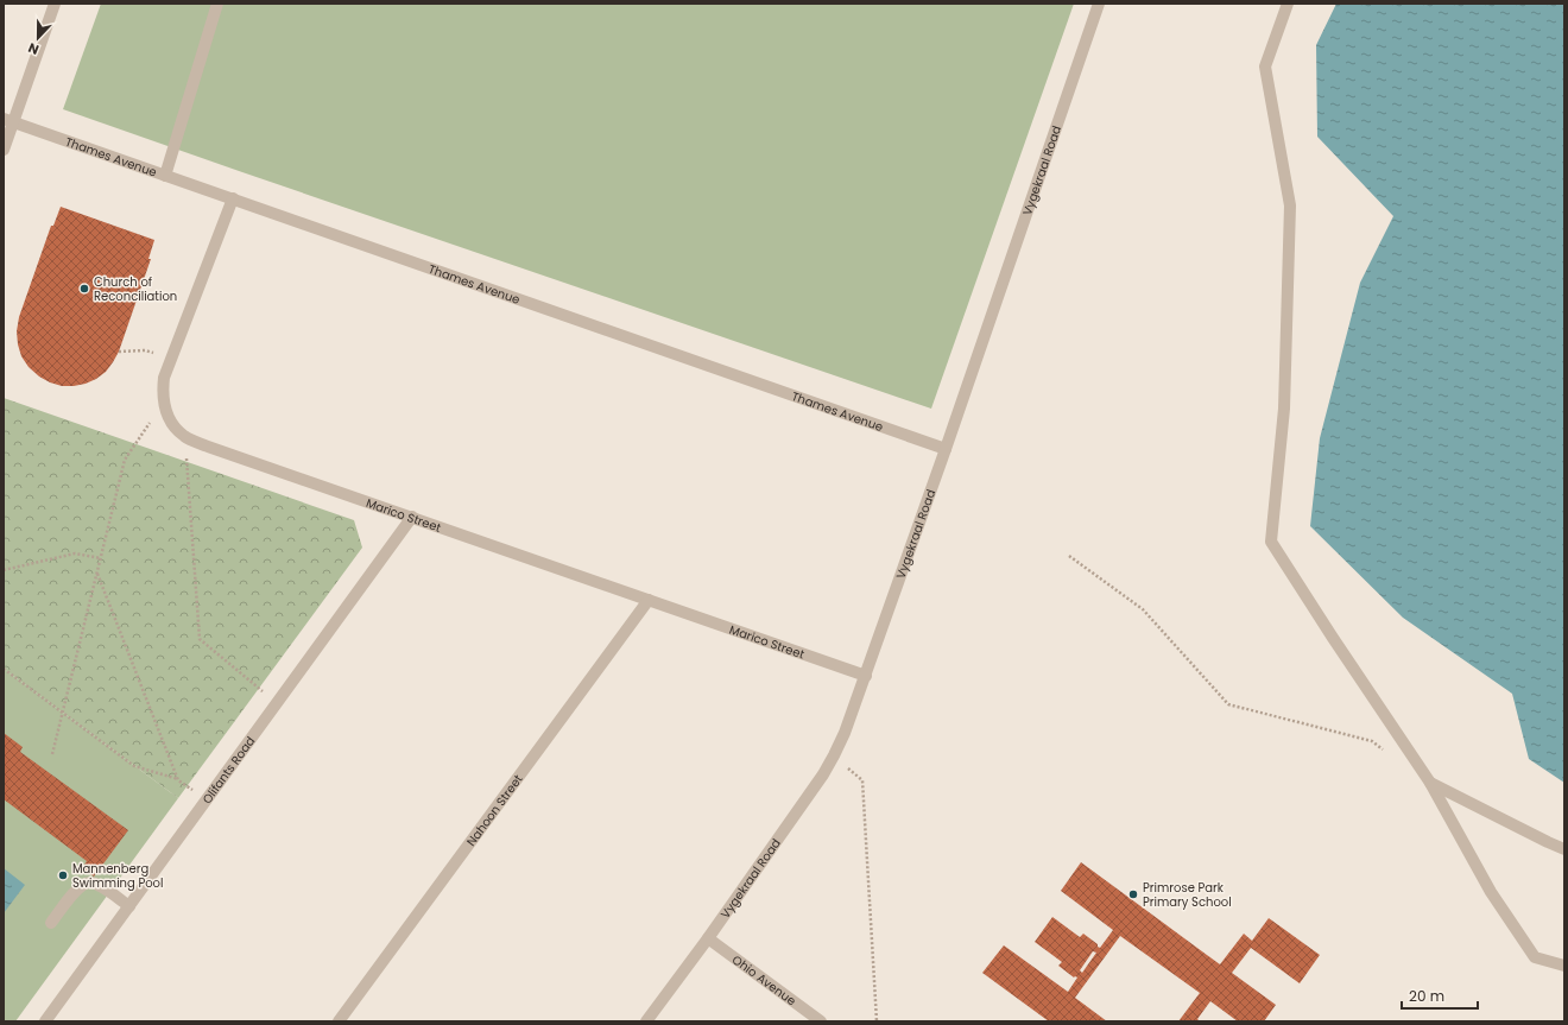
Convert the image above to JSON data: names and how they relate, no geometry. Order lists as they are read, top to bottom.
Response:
{
  "streets": {
    "street": [
      "Thames Avenue",
      "Vygekraal Road",
      "Marico Street",
      "Olifants Road",
      "Nahoon Street",
      "Ohio Avenue"
    ]
  },
  "crossings": [
    ["Thames Avenue", "Vygekraal Road"],
    ["Thames Avenue", "Marico Street"],
    ["Vygekraal Road", "Marico Street"],
    ["Vygekraal Road", "Ohio Avenue"],
    ["Marico Street", "Olifants Road"],
    ["Marico Street", "Nahoon Street"]
  ],
  "places": ["Church of Reconciliation", "Mannenberg Swimming Pool", "Primrose Park Primary School"],
  "scale_bar": "20 m",
  "north": "bottom"
}
